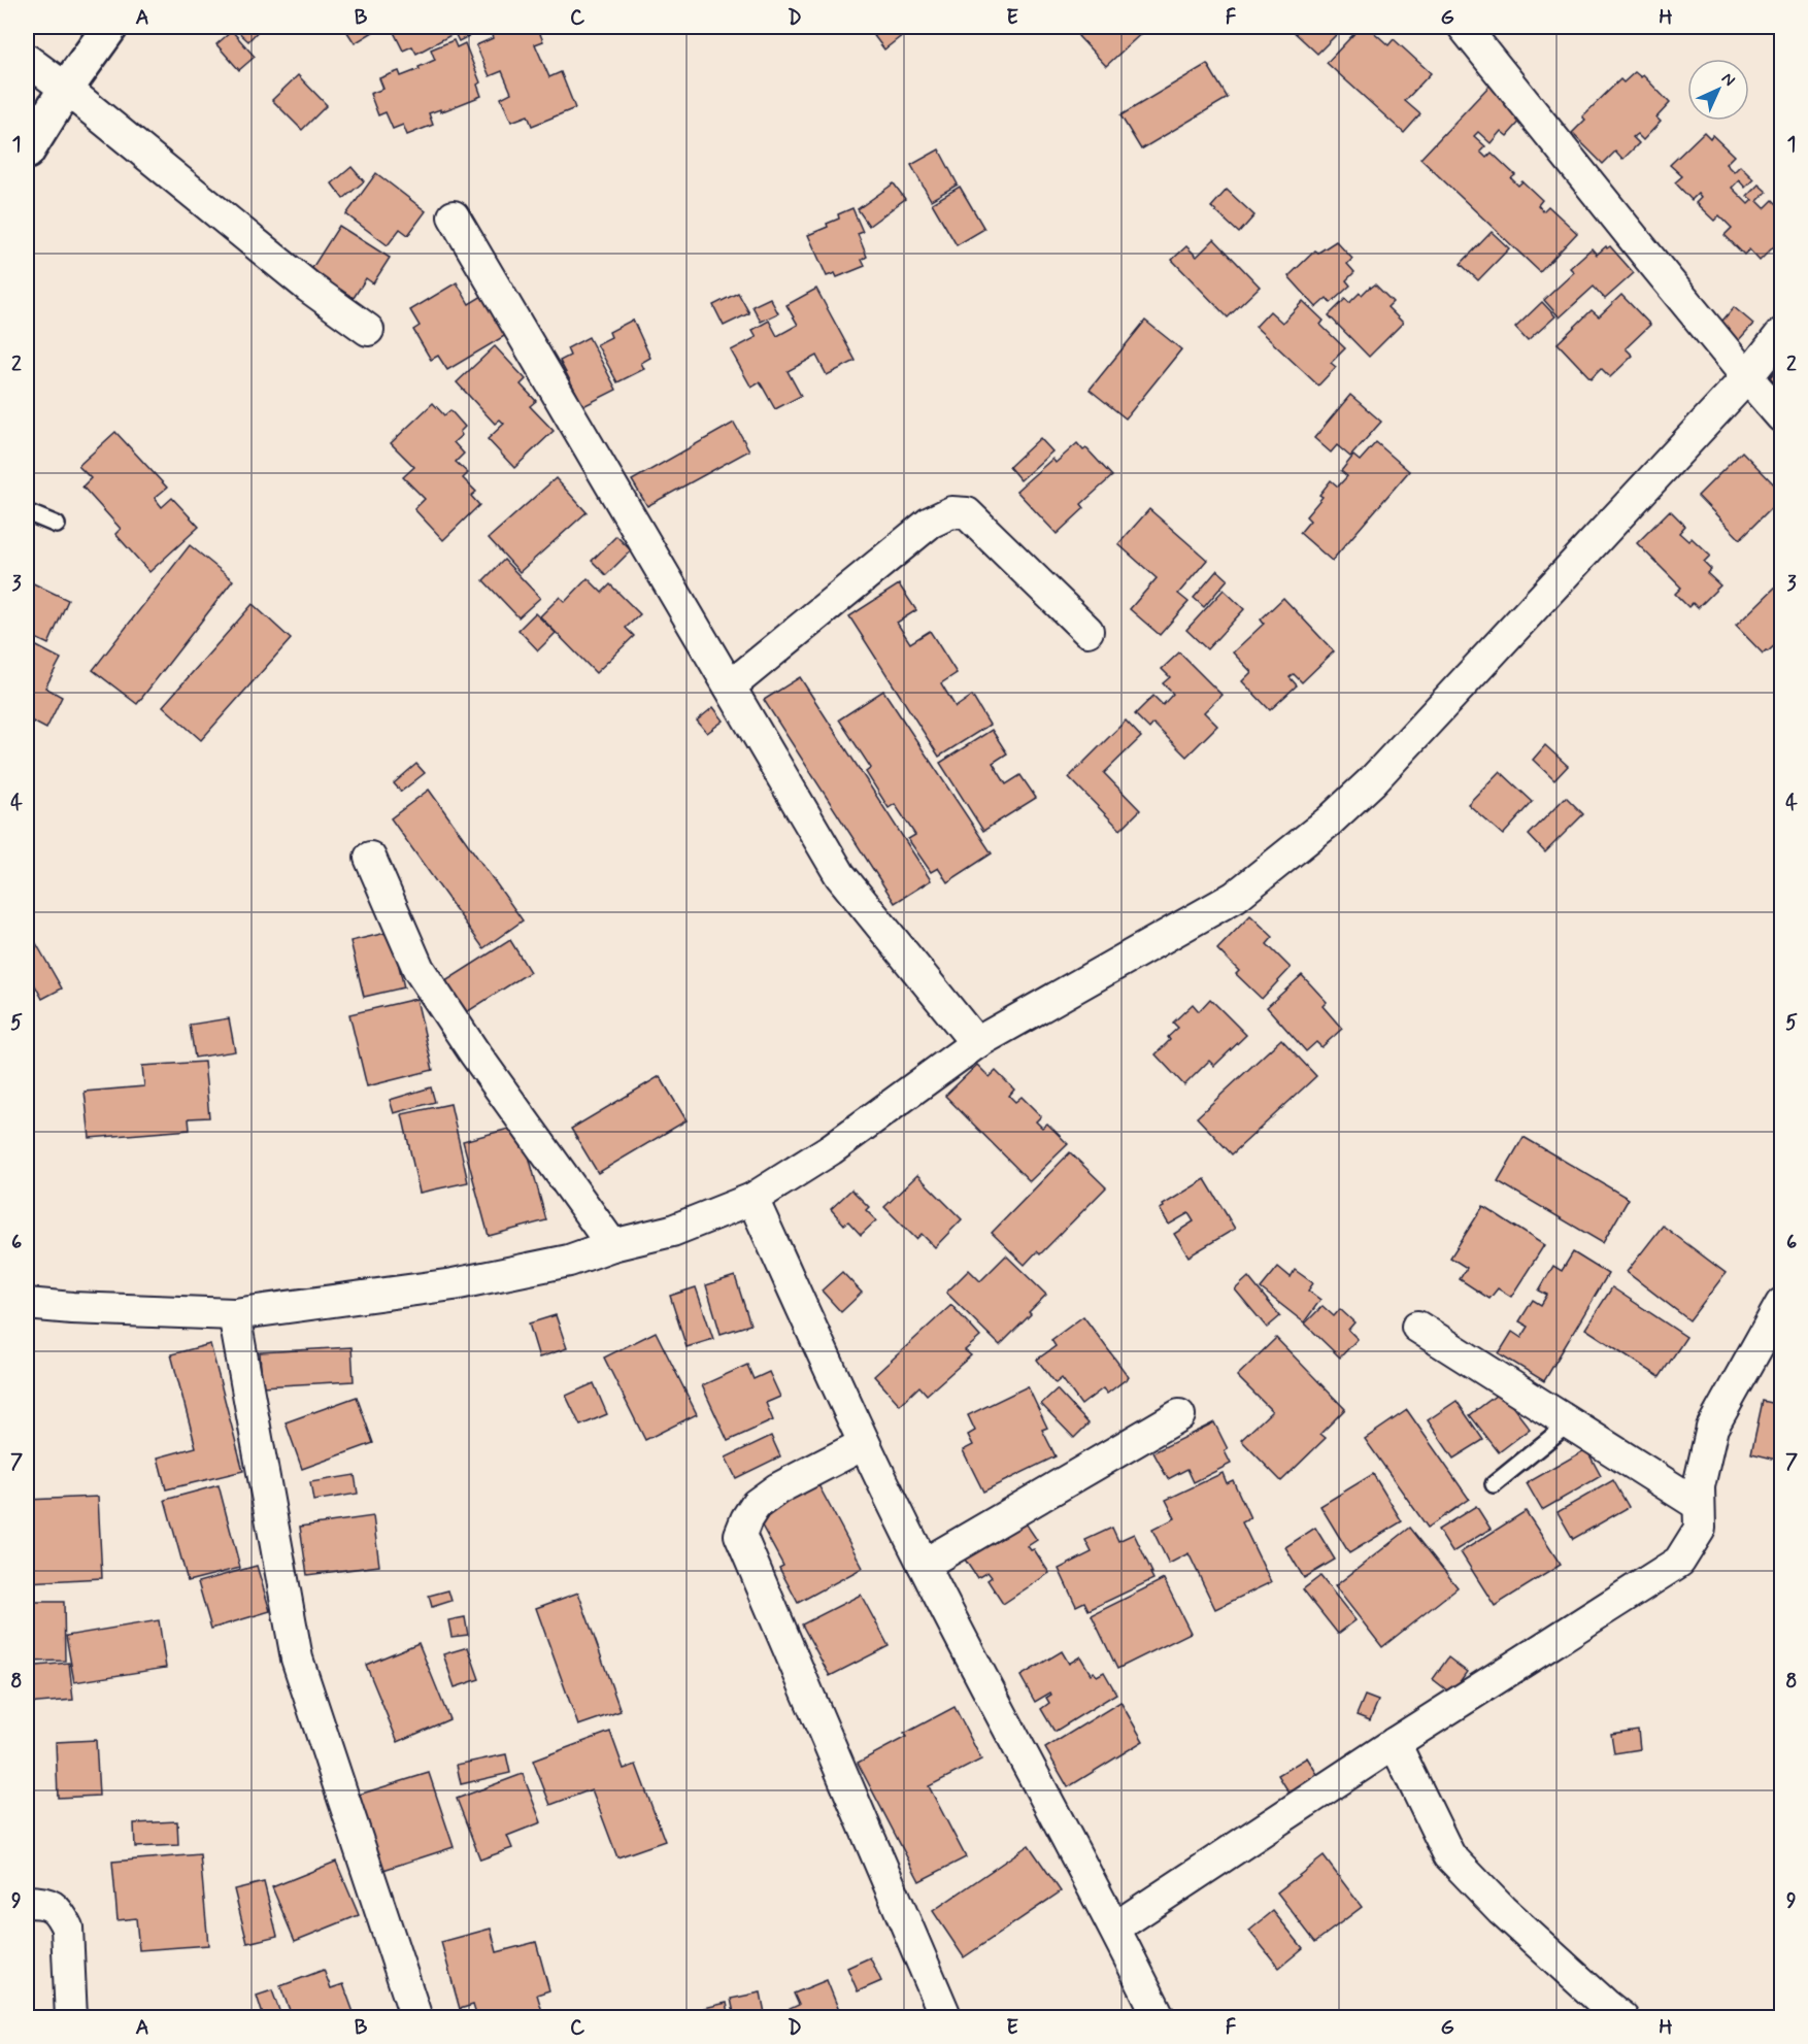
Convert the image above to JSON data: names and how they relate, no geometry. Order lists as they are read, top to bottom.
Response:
{
  "north": "top right",
  "grid": {
    "columns": [
      "A",
      "B",
      "C",
      "D",
      "E",
      "F",
      "G",
      "H"
    ],
    "rows": [
      "1",
      "2",
      "3",
      "4",
      "5",
      "6",
      "7",
      "8",
      "9"
    ]
  }
}
